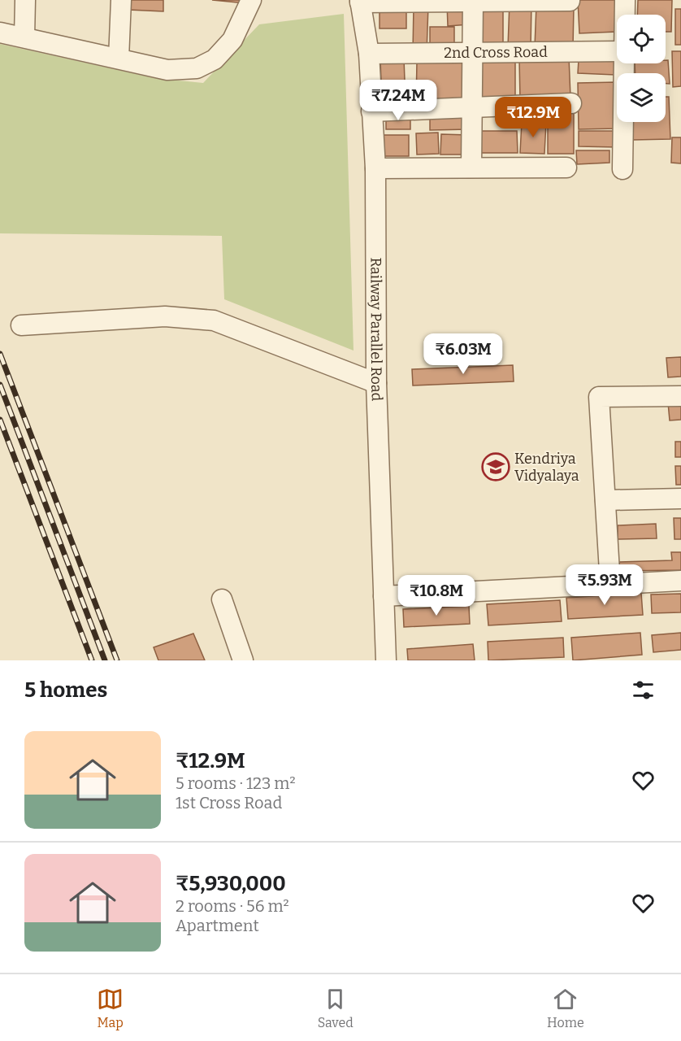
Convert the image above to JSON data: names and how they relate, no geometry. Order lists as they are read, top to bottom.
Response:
{
  "streets": {
    "street": ["2nd Cross Road", "Railway Parallel Road"]
  },
  "crossings": [
    ["2nd Cross Road", "Railway Parallel Road"]
  ],
  "places": {
    "school or university": ["Kendriya Vidyalaya"]
  },
  "page": {
    "price": [
      "₹7.24M",
      "₹12.9M",
      "₹6.03M",
      "₹5.93M",
      "₹10.8M"
    ],
    "heading": "5 homes",
    "list": [
      {
        "name": "₹12.9M",
        "note": "5 rooms · 123 m² · 1st Cross Road"
      },
      {
        "name": "₹5,930,000",
        "note": "2 rooms · 56 m² · Apartment"
      }
    ],
    "tabs": ["Map", "Saved", "Home"]
  }
}
